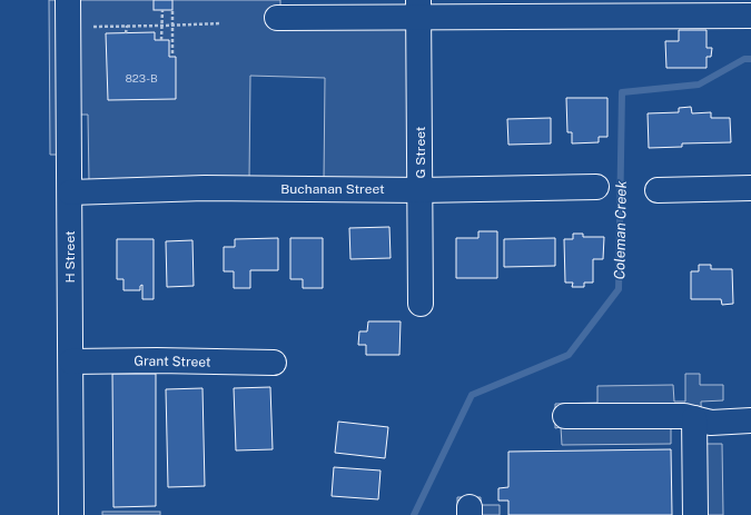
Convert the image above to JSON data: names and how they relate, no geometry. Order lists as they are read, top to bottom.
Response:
{
  "streets": {
    "street": [
      "G Street",
      "Buchanan Street",
      "H Street",
      "Grant Street"
    ]
  },
  "crossings": [
    ["G Street", "Buchanan Street"],
    ["Buchanan Street", "H Street"],
    ["H Street", "Grant Street"]
  ],
  "water": ["Coleman Creek"],
  "house_numbers": ["823-B"]
}
